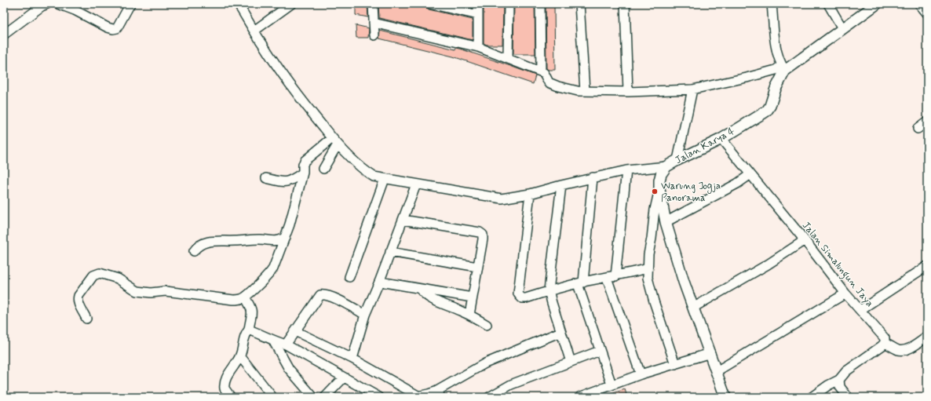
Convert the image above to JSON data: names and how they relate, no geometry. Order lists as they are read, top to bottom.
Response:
{
  "streets": {
    "main road": ["Jalan Karya 4"],
    "street": ["Jalan Simalungun Jaya"]
  },
  "crossings": [
    ["Jalan Karya 4", "Jalan Simalungun Jaya"]
  ],
  "places": ["Warung Jogja Panorama"]
}
